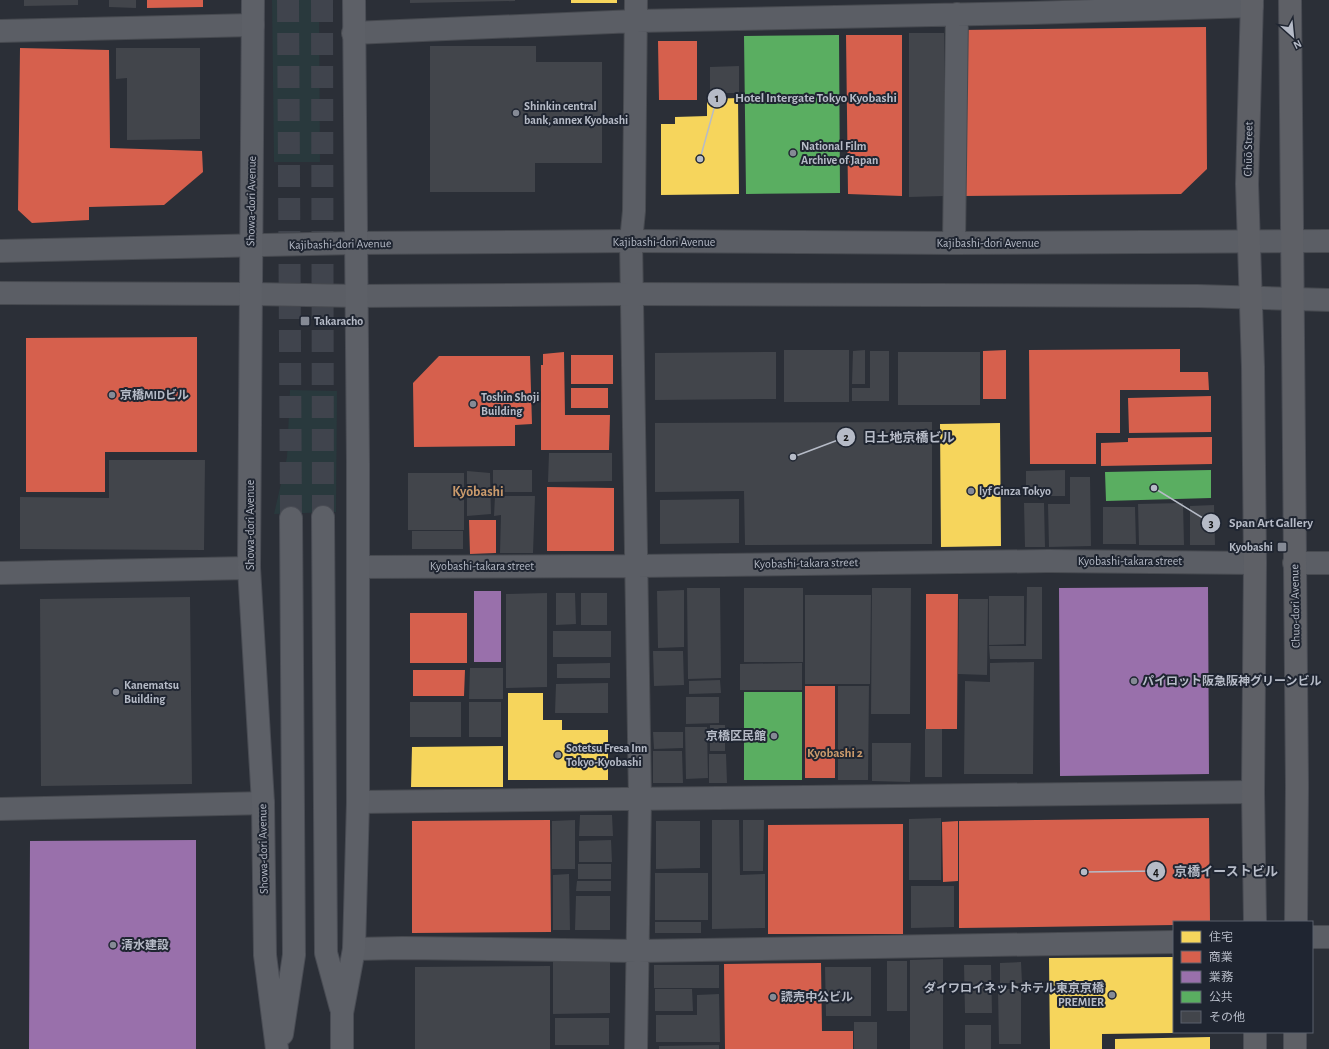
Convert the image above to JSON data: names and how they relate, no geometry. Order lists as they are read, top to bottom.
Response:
{
  "streets": {
    "highway": ["Chūō Street", "Chuo-dori Avenue"],
    "main road": ["Showa-dori Avenue"],
    "street": ["Kajibashi-dori Avenue", "Kyobashi-takara street"]
  },
  "crossings": [
    ["Chūō Street", "Kajibashi-dori Avenue"],
    ["Showa-dori Avenue", "Kajibashi-dori Avenue"],
    ["Kajibashi-dori Avenue", "Chuo-dori Avenue"]
  ],
  "districts": ["Kyōbashi", "Kyobashi 2"],
  "places": {
    "other": [
      "Shinkin central bank, annex Kyobashi",
      "National Film Archive of Japan",
      "Hotel Intergate Tokyo Kyobashi",
      "京橋MIDビル",
      "Toshin Shoji Building",
      "日土地京橋ビル",
      "Span Art Gallery",
      "lyf Ginza Tokyo",
      "パイロット阪急阪神グリーンビル",
      "Kanematsu Building",
      "京橋区民館",
      "Sotetsu Fresa Inn Tokyo-Kyobashi",
      "京橋イーストビル",
      "清水建設",
      "ダイワロイネットホテル東京京橋 PREMIER",
      "読売中公ビル"
    ],
    "transit": ["Takaracho", "Kyobashi"]
  },
  "legend": [
    "住宅",
    "商業",
    "業務",
    "公共",
    "その他"
  ],
  "north": "bottom right"
}
